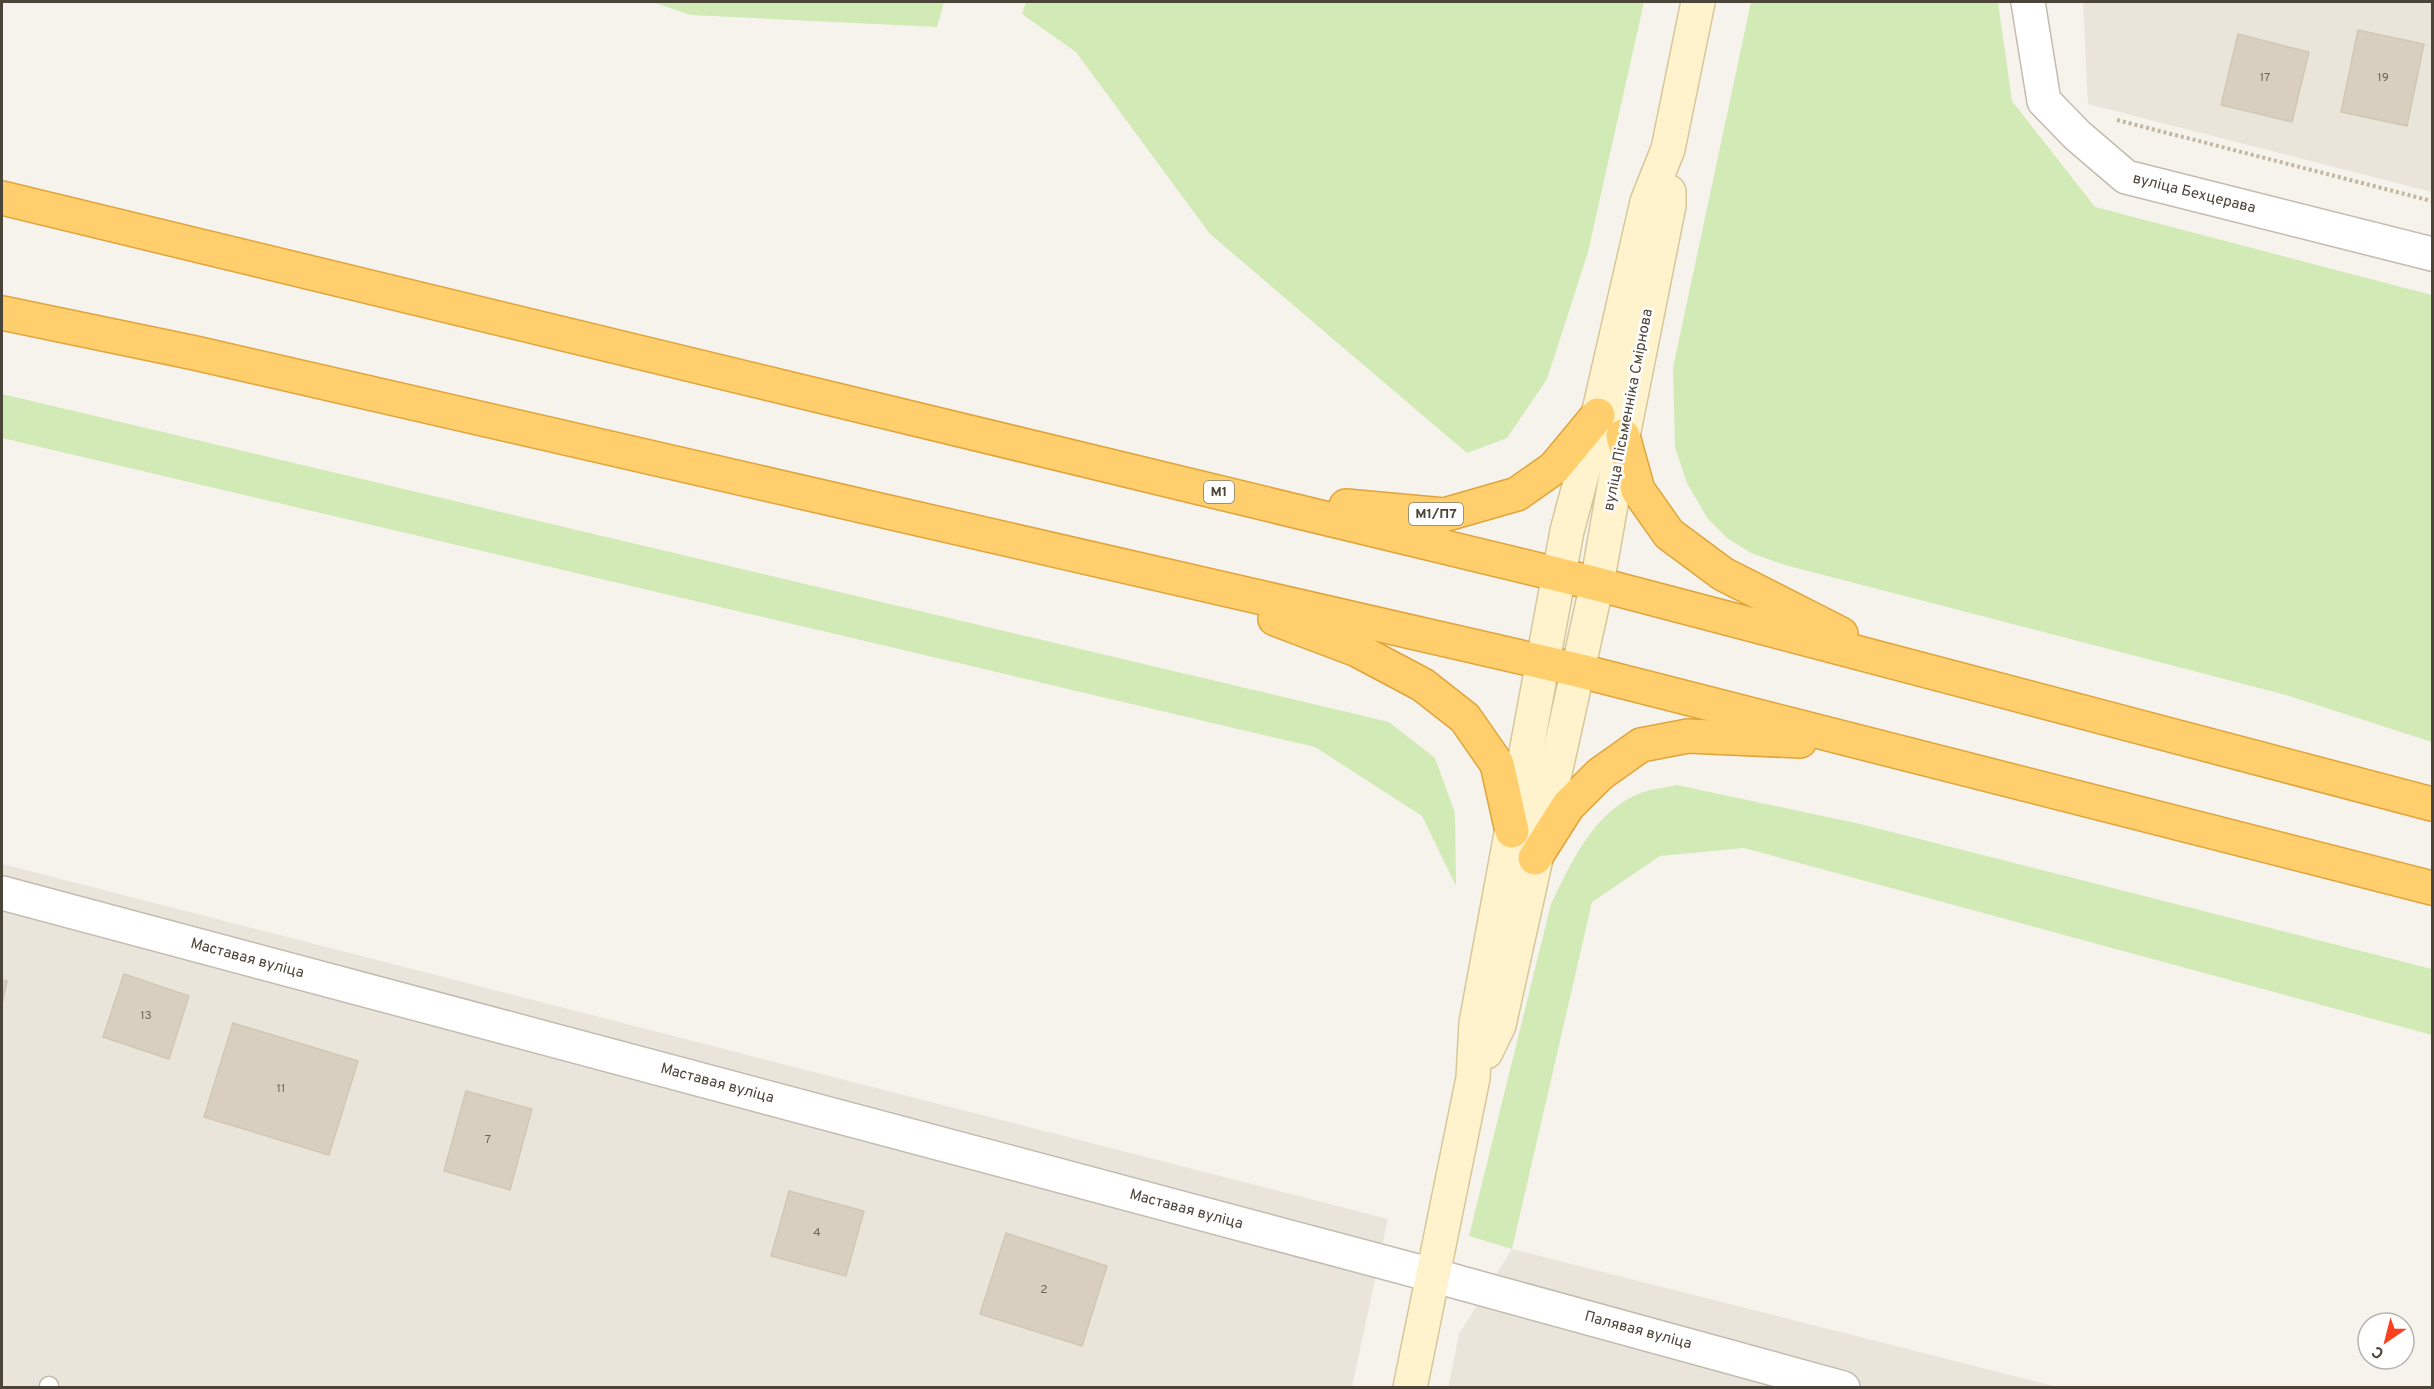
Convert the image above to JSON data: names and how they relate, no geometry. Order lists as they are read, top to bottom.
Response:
{
  "streets": {
    "highway": ["М1", "М1/П7"],
    "main road": ["вуліца Пісьменніка Смірнова"],
    "street": ["вуліца Бехцерава", "Маставая вуліца", "Палявая вуліца"]
  },
  "crossings": [
    ["вуліца Пісьменніка Смірнова", "М1"],
    ["вуліца Пісьменніка Смірнова", "М1/П7"],
    ["М1", "М1/П7"],
    ["Маставая вуліца", "Палявая вуліца"]
  ],
  "house_numbers": [
    "17",
    "19",
    "13",
    "11",
    "7",
    "4",
    "2"
  ],
  "north": "bottom left"
}
